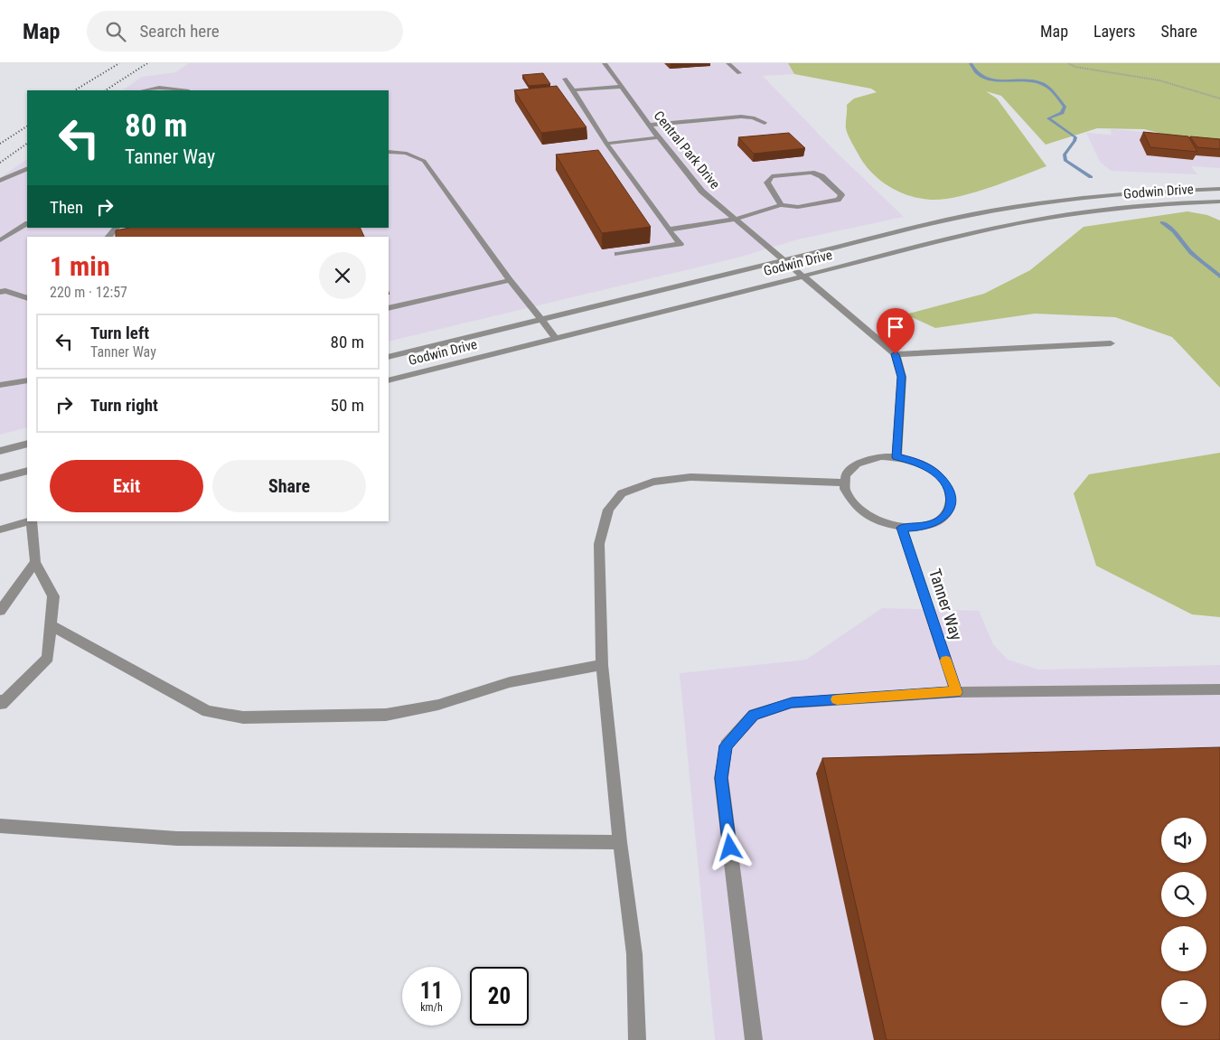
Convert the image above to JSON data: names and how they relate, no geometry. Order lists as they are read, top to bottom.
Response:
{
  "streets": {
    "street": ["Central Park Drive", "Godwin Drive", "Tanner Way"]
  },
  "crossings": [
    ["Central Park Drive", "Godwin Drive"]
  ],
  "page": {
    "header": "Map",
    "search": "Search here",
    "nav": ["Map", "Layers", "Share"],
    "turn": ["80 m", "Tanner Way"],
    "then": "Then",
    "heading": ["1 min", "220 m · 12:57"],
    "list": [
      {
        "name": "Turn left",
        "note": "Tanner Way",
        "value": "80 m"
      },
      {
        "name": "Turn right",
        "value": "50 m"
      }
    ],
    "buttons": ["Exit", "Share"],
    "map_buttons": ["+", "−"],
    "speed": "11 km/h",
    "limit": "20"
  }
}
